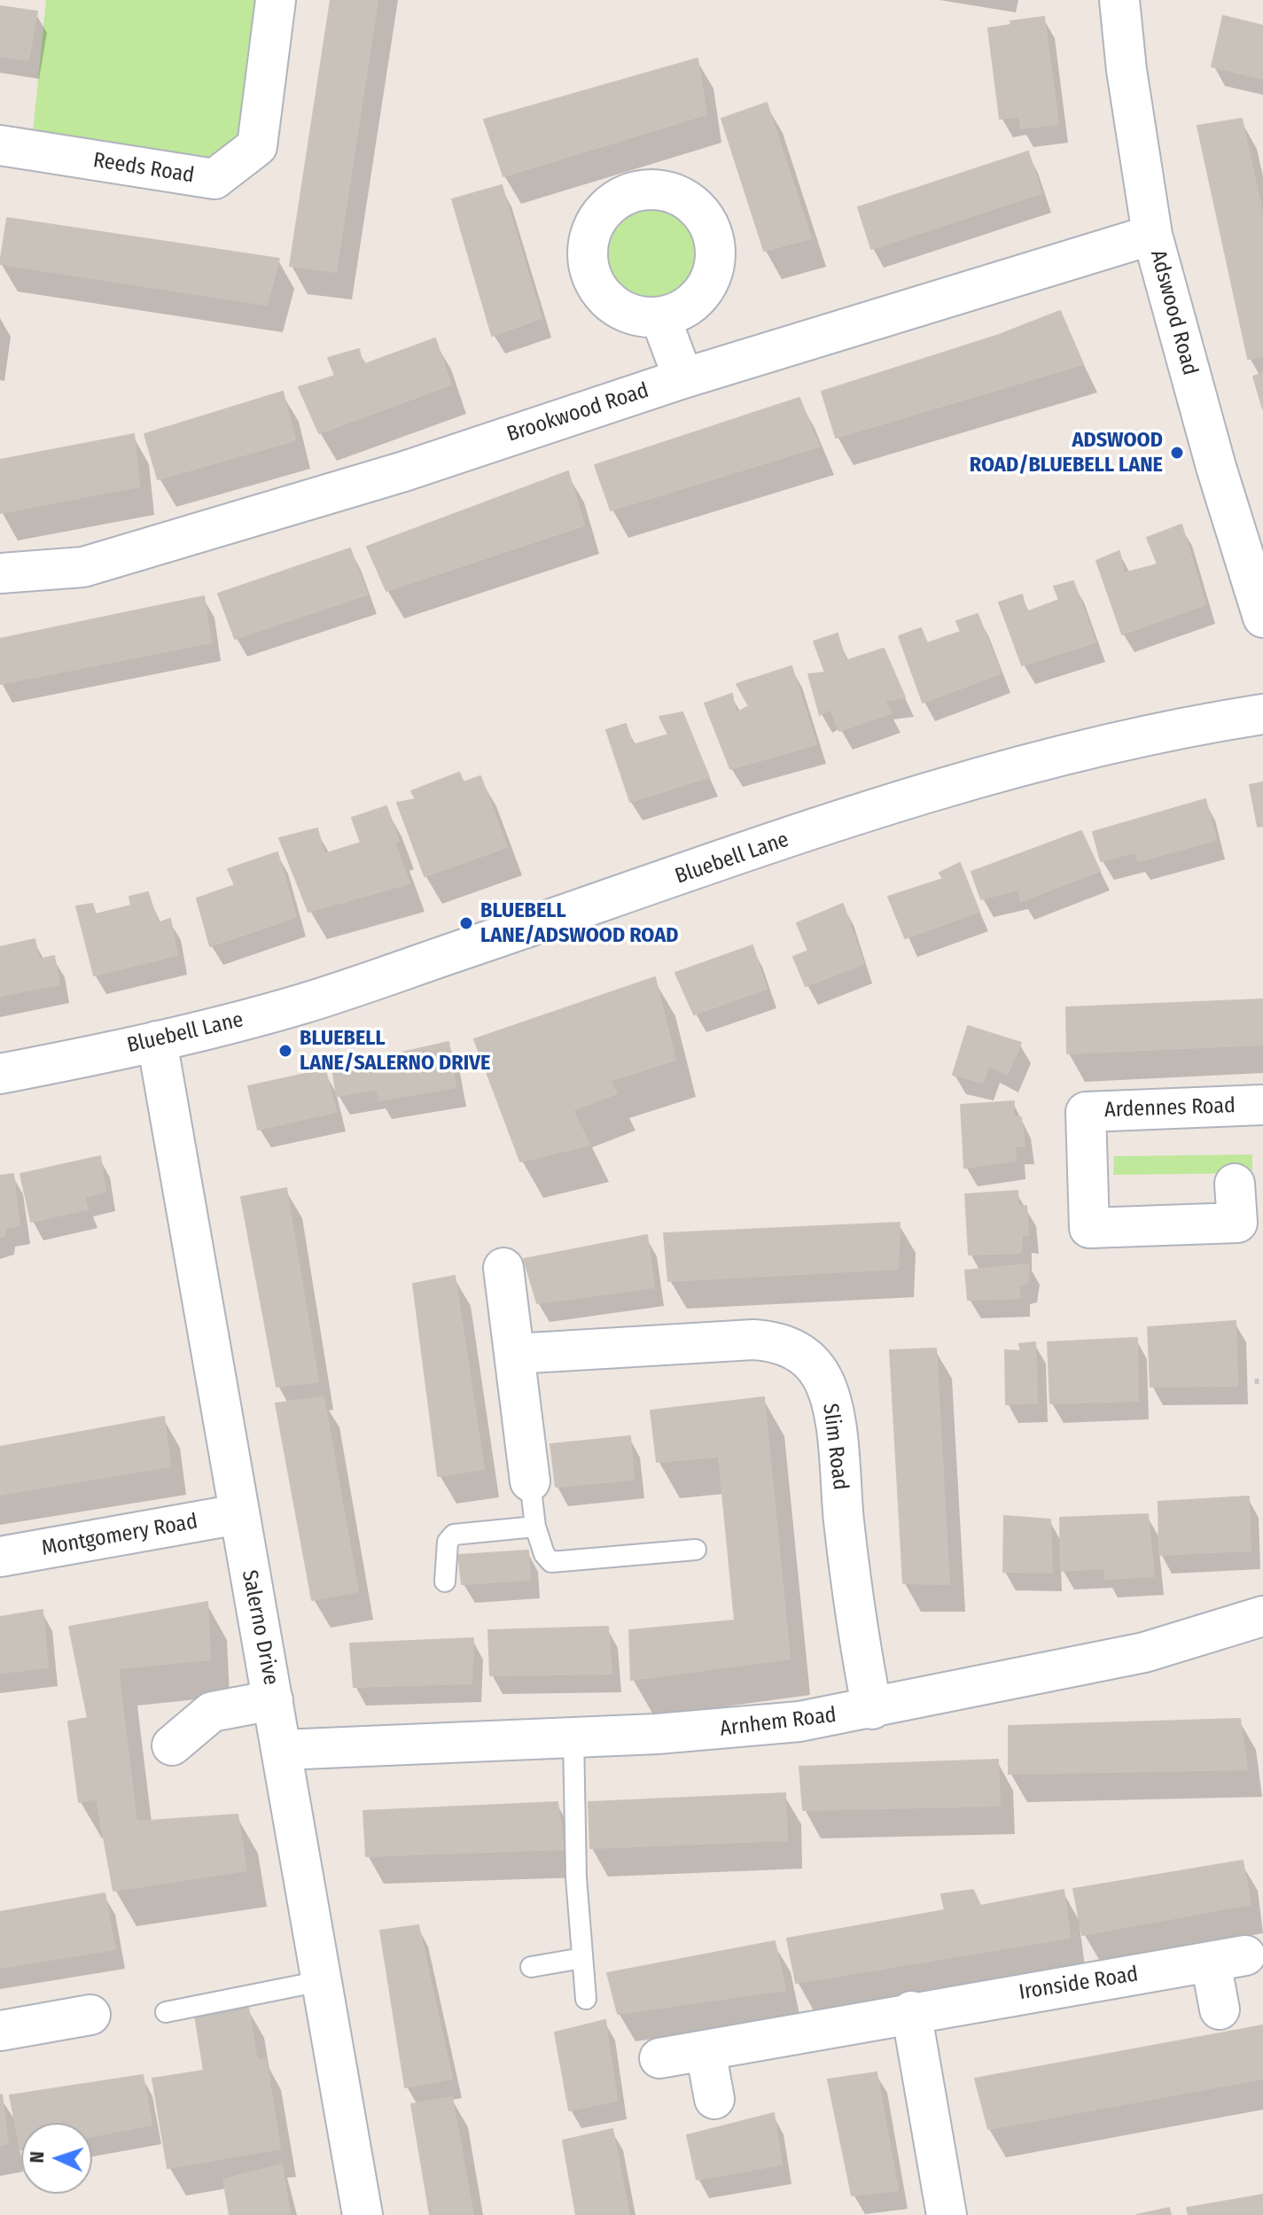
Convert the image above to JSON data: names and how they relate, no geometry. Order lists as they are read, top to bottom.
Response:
{
  "streets": {
    "street": [
      "Reeds Road",
      "Adswood Road",
      "Brookwood Road",
      "Bluebell Lane",
      "Ardennes Road",
      "Slim Road",
      "Montgomery Road",
      "Salerno Drive",
      "Arnhem Road",
      "Ironside Road"
    ]
  },
  "crossings": [
    ["Adswood Road", "Brookwood Road"],
    ["Bluebell Lane", "Salerno Drive"],
    ["Slim Road", "Arnhem Road"],
    ["Montgomery Road", "Salerno Drive"],
    ["Salerno Drive", "Arnhem Road"]
  ],
  "places": ["ADSWOOD ROAD/BLUEBELL LANE", "BLUEBELL LANE/ADSWOOD ROAD", "BLUEBELL LANE/SALERNO DRIVE"],
  "north": "left"
}
